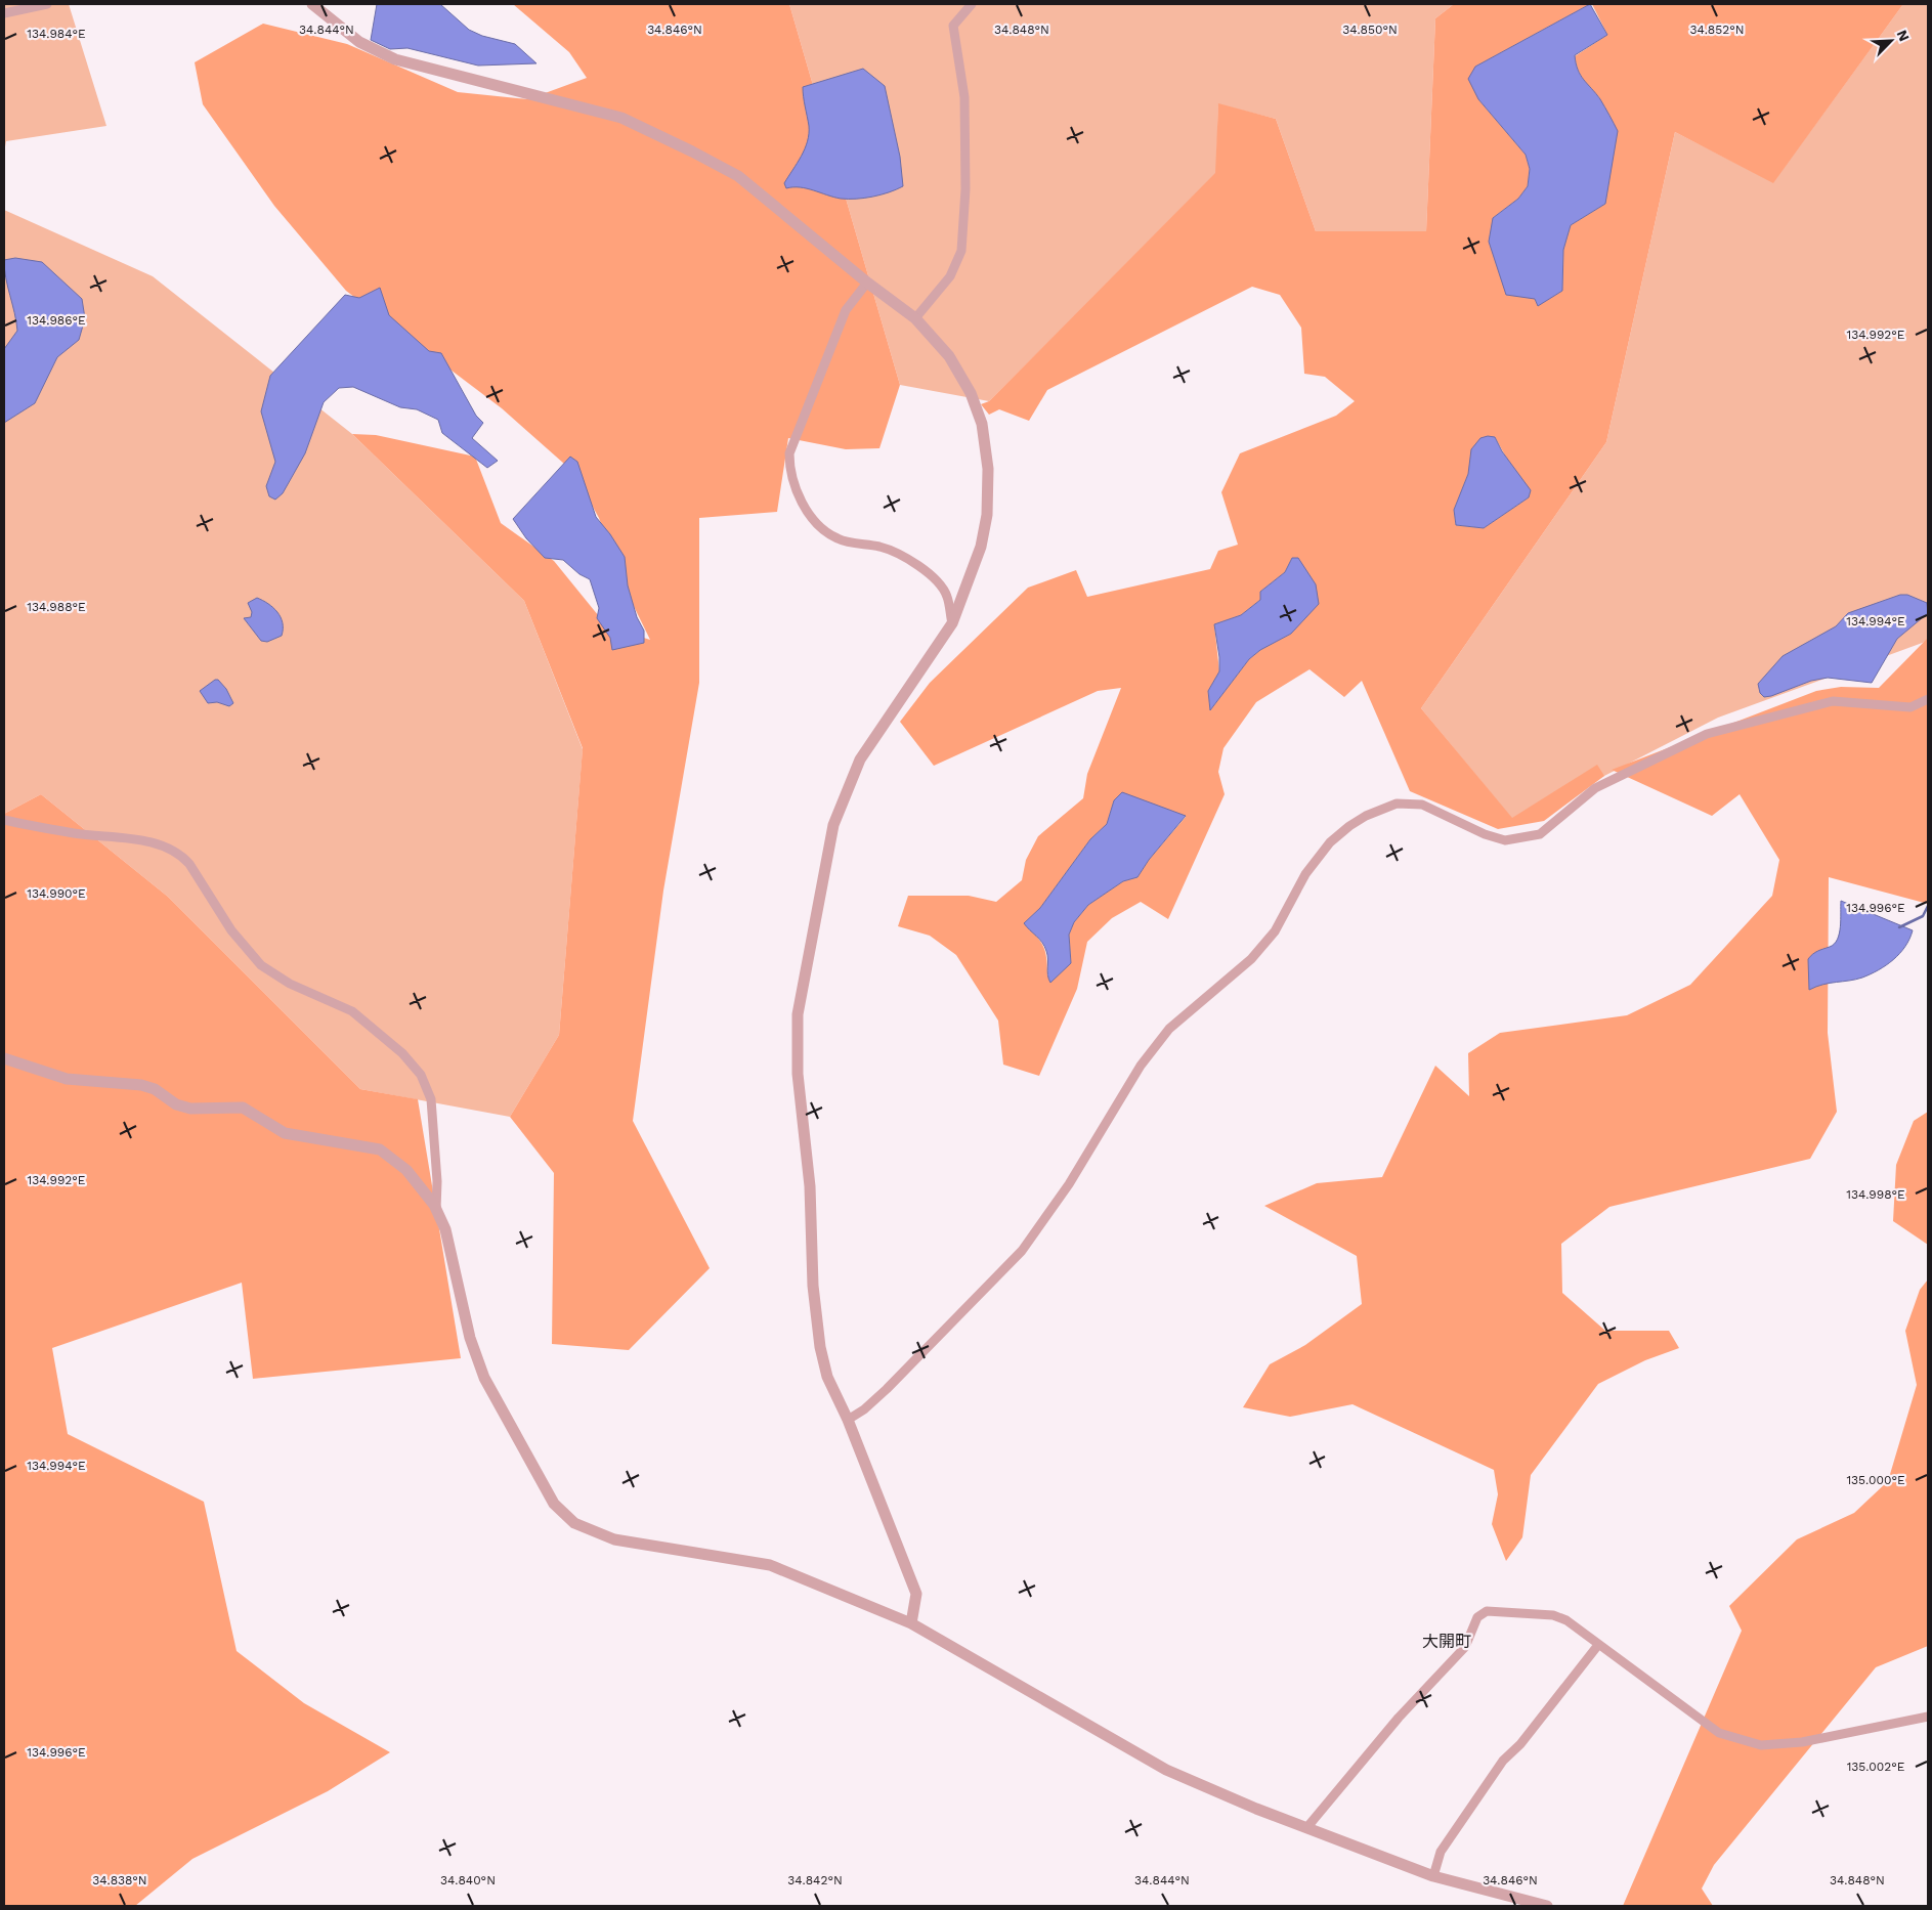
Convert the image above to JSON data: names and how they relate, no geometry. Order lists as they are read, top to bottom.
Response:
{
  "districts": ["大開町"],
  "north": "top right",
  "coordinates": [
    "34.844°N",
    "34.846°N",
    "34.848°N",
    "34.852°N",
    "34.850°N",
    "134.984°E",
    "134.986°E",
    "134.992°E",
    "134.988°E",
    "134.994°E",
    "134.990°E",
    "134.996°E",
    "134.998°E",
    "135.000°E",
    "135.002°E",
    "34.838°N",
    "34.840°N",
    "34.842°N"
  ]
}
